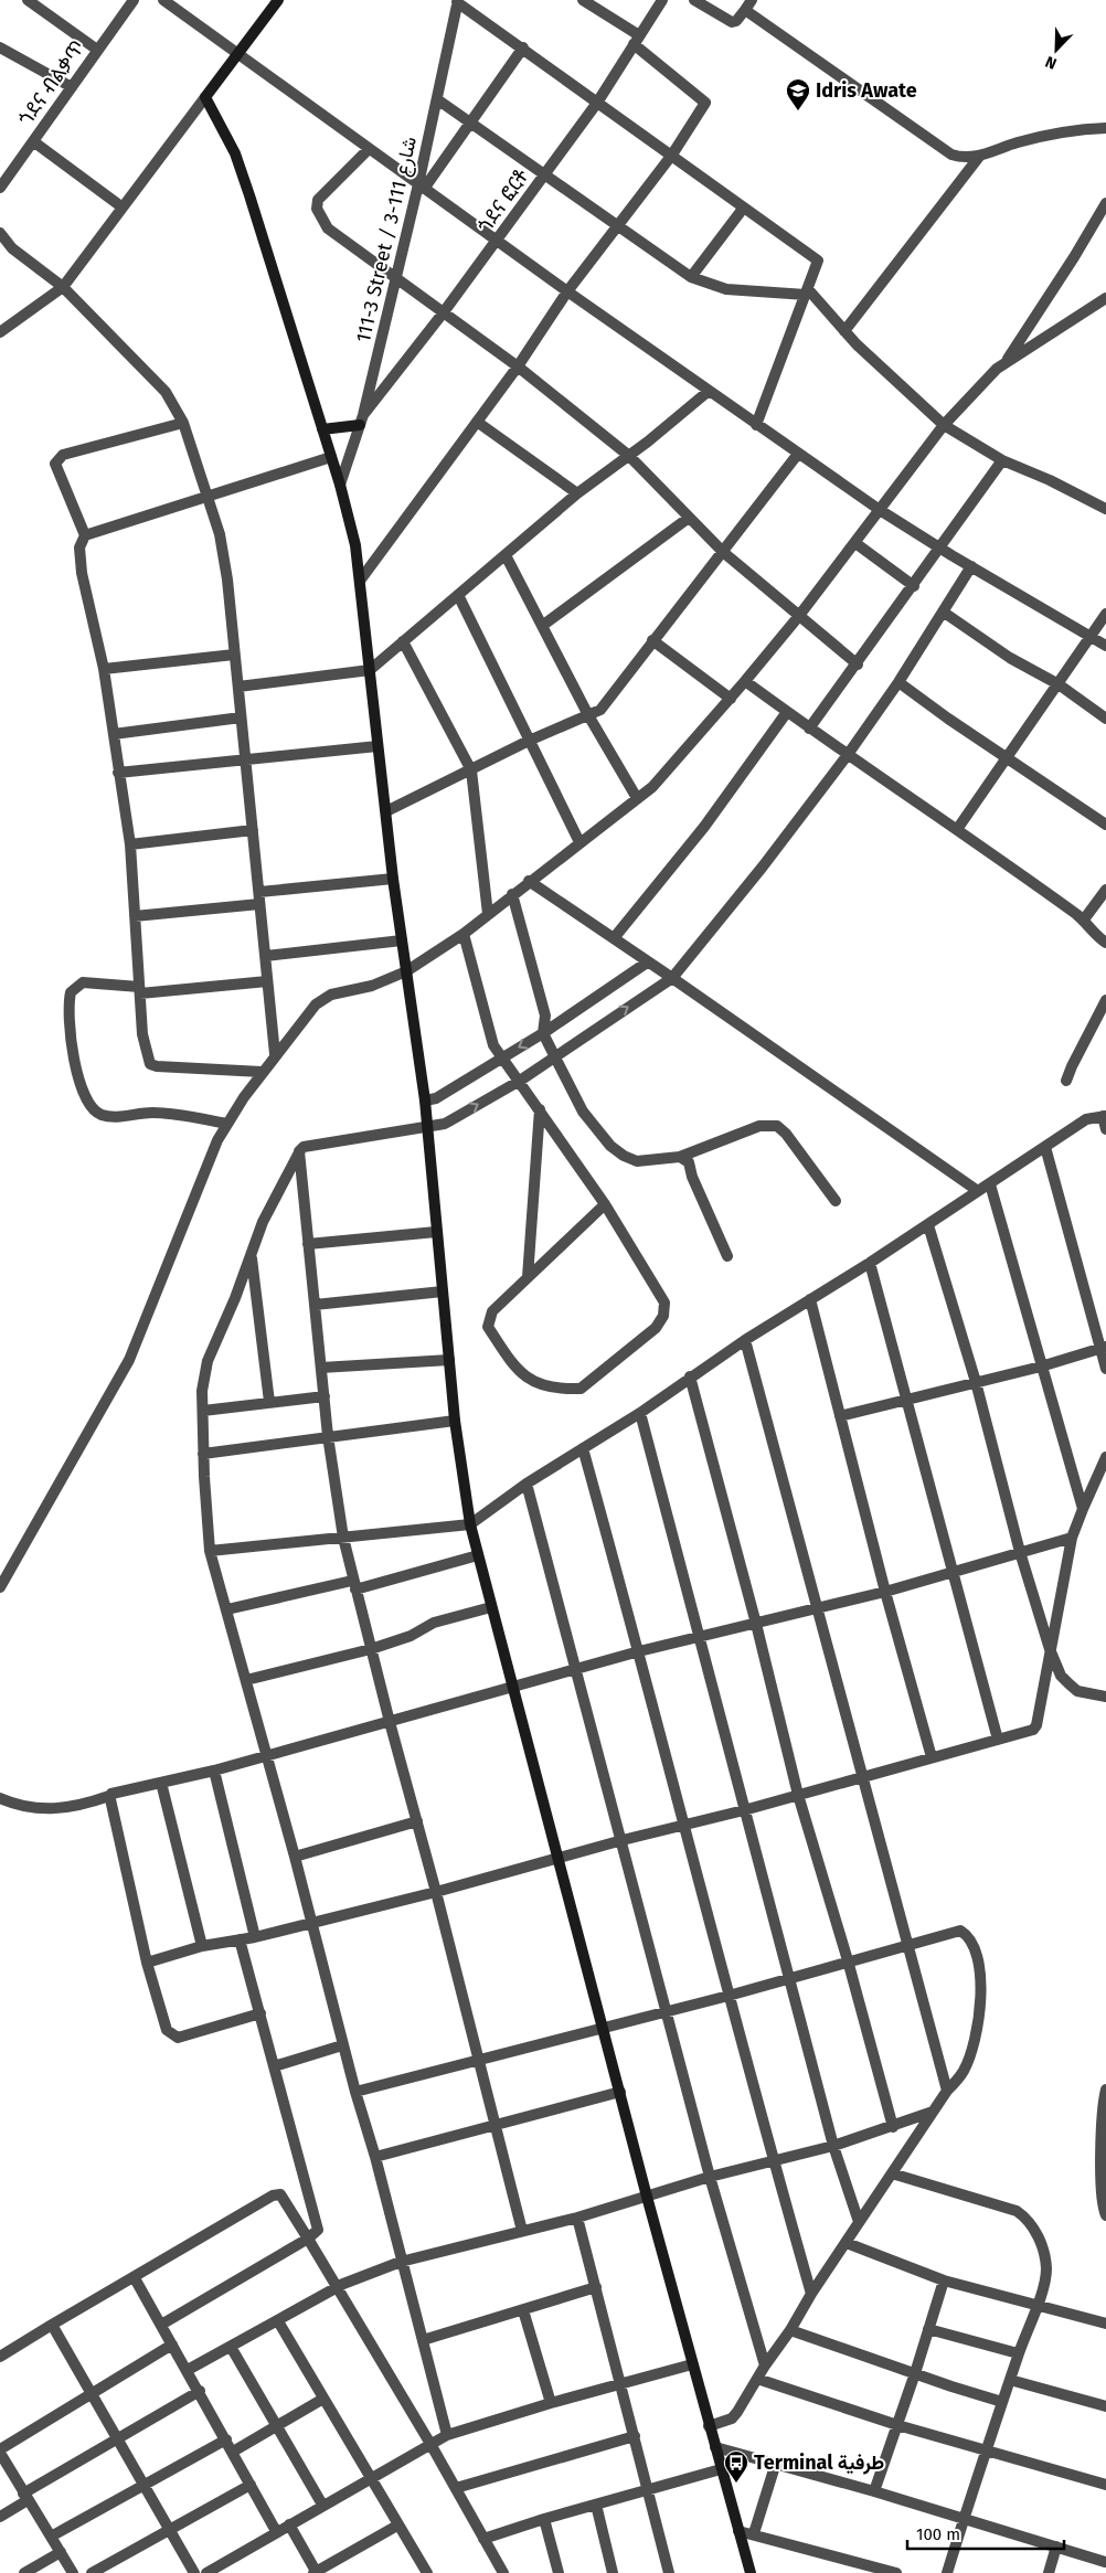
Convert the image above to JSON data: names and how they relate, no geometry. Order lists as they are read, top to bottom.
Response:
{
  "streets": {
    "street": ["ጎደና ብልቃጥ", "ጎደና ፎርቶ", "111-3 Street / شارع 111-3"]
  },
  "crossings": [
    ["ጎደና ፎርቶ", "111-3 Street / شارع 111-3"]
  ],
  "places": {
    "school or university": ["Idris Awate"],
    "bus stop": ["Terminal طرفية"]
  },
  "scale_bar": "100 m",
  "north": "bottom left"
}
